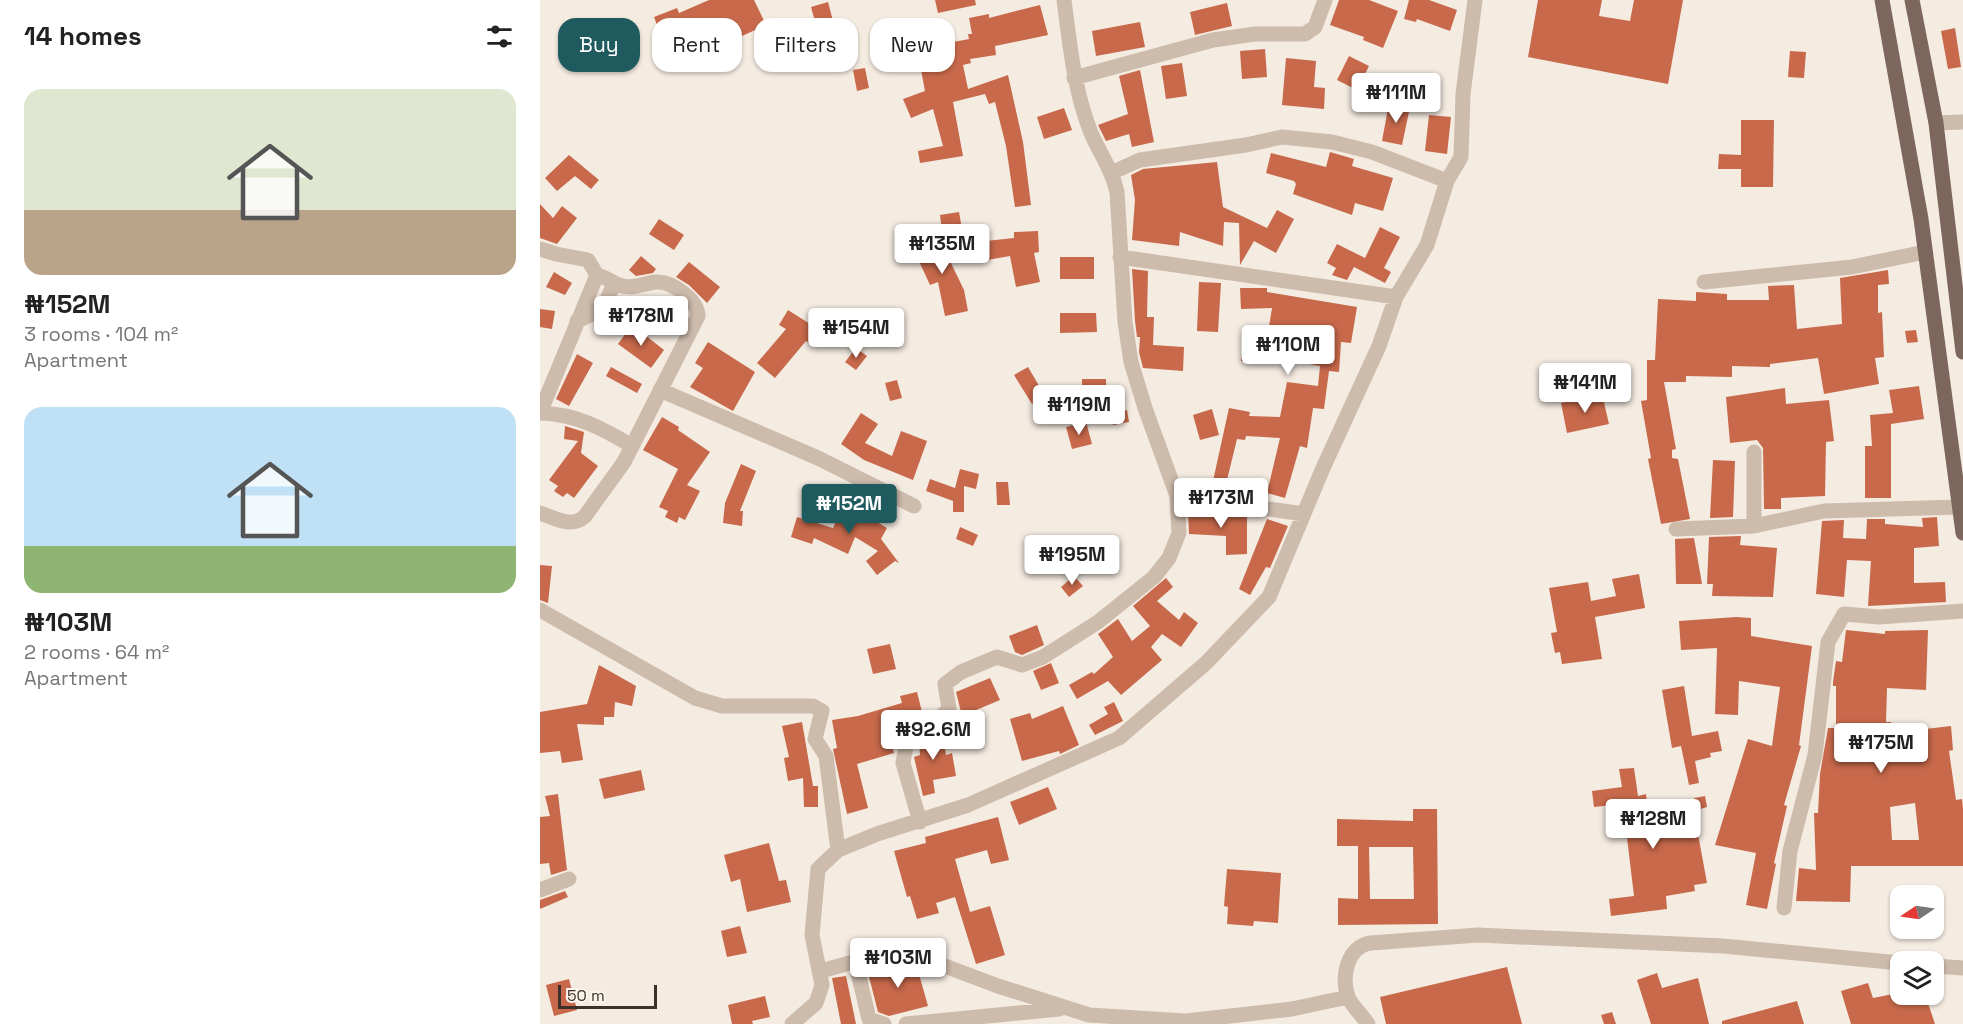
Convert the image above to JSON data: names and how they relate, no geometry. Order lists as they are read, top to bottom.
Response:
{
  "scale_bar": "50 m",
  "north": "left",
  "page": {
    "heading": "14 homes",
    "chip": [
      "Buy",
      "Rent",
      "Filters",
      "New"
    ],
    "list": [
      {
        "name": "₦152M",
        "note": "3 rooms · 104 m² · Apartment"
      },
      {
        "name": "₦103M",
        "note": "2 rooms · 64 m² · Apartment"
      }
    ],
    "price": [
      "₦111M",
      "₦135M",
      "₦178M",
      "₦154M",
      "₦110M",
      "₦141M",
      "₦119M",
      "₦173M",
      "₦152M",
      "₦195M",
      "₦92.6M",
      "₦175M",
      "₦128M",
      "₦103M"
    ],
    "scale": "50 m"
  }
}
